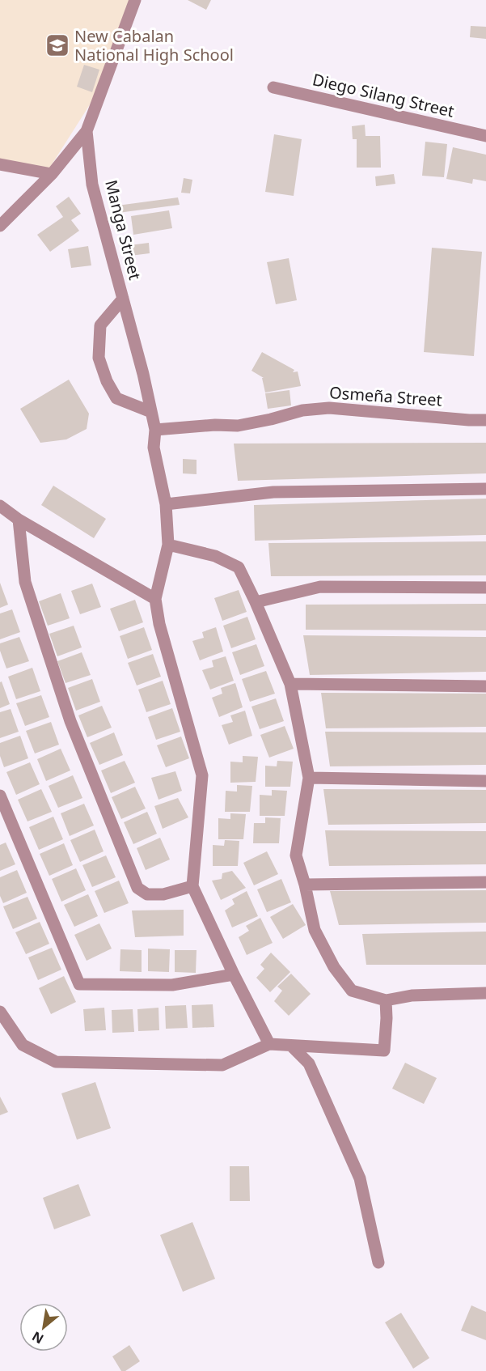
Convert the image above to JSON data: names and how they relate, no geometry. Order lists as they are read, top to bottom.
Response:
{
  "streets": {
    "street": ["Diego Silang Street", "Manga Street", "Osmeña Street"]
  },
  "crossings": [
    ["Manga Street", "Osmeña Street"]
  ],
  "places": {
    "school or university": ["New Cabalan National High School"]
  },
  "north": "bottom left"
}
